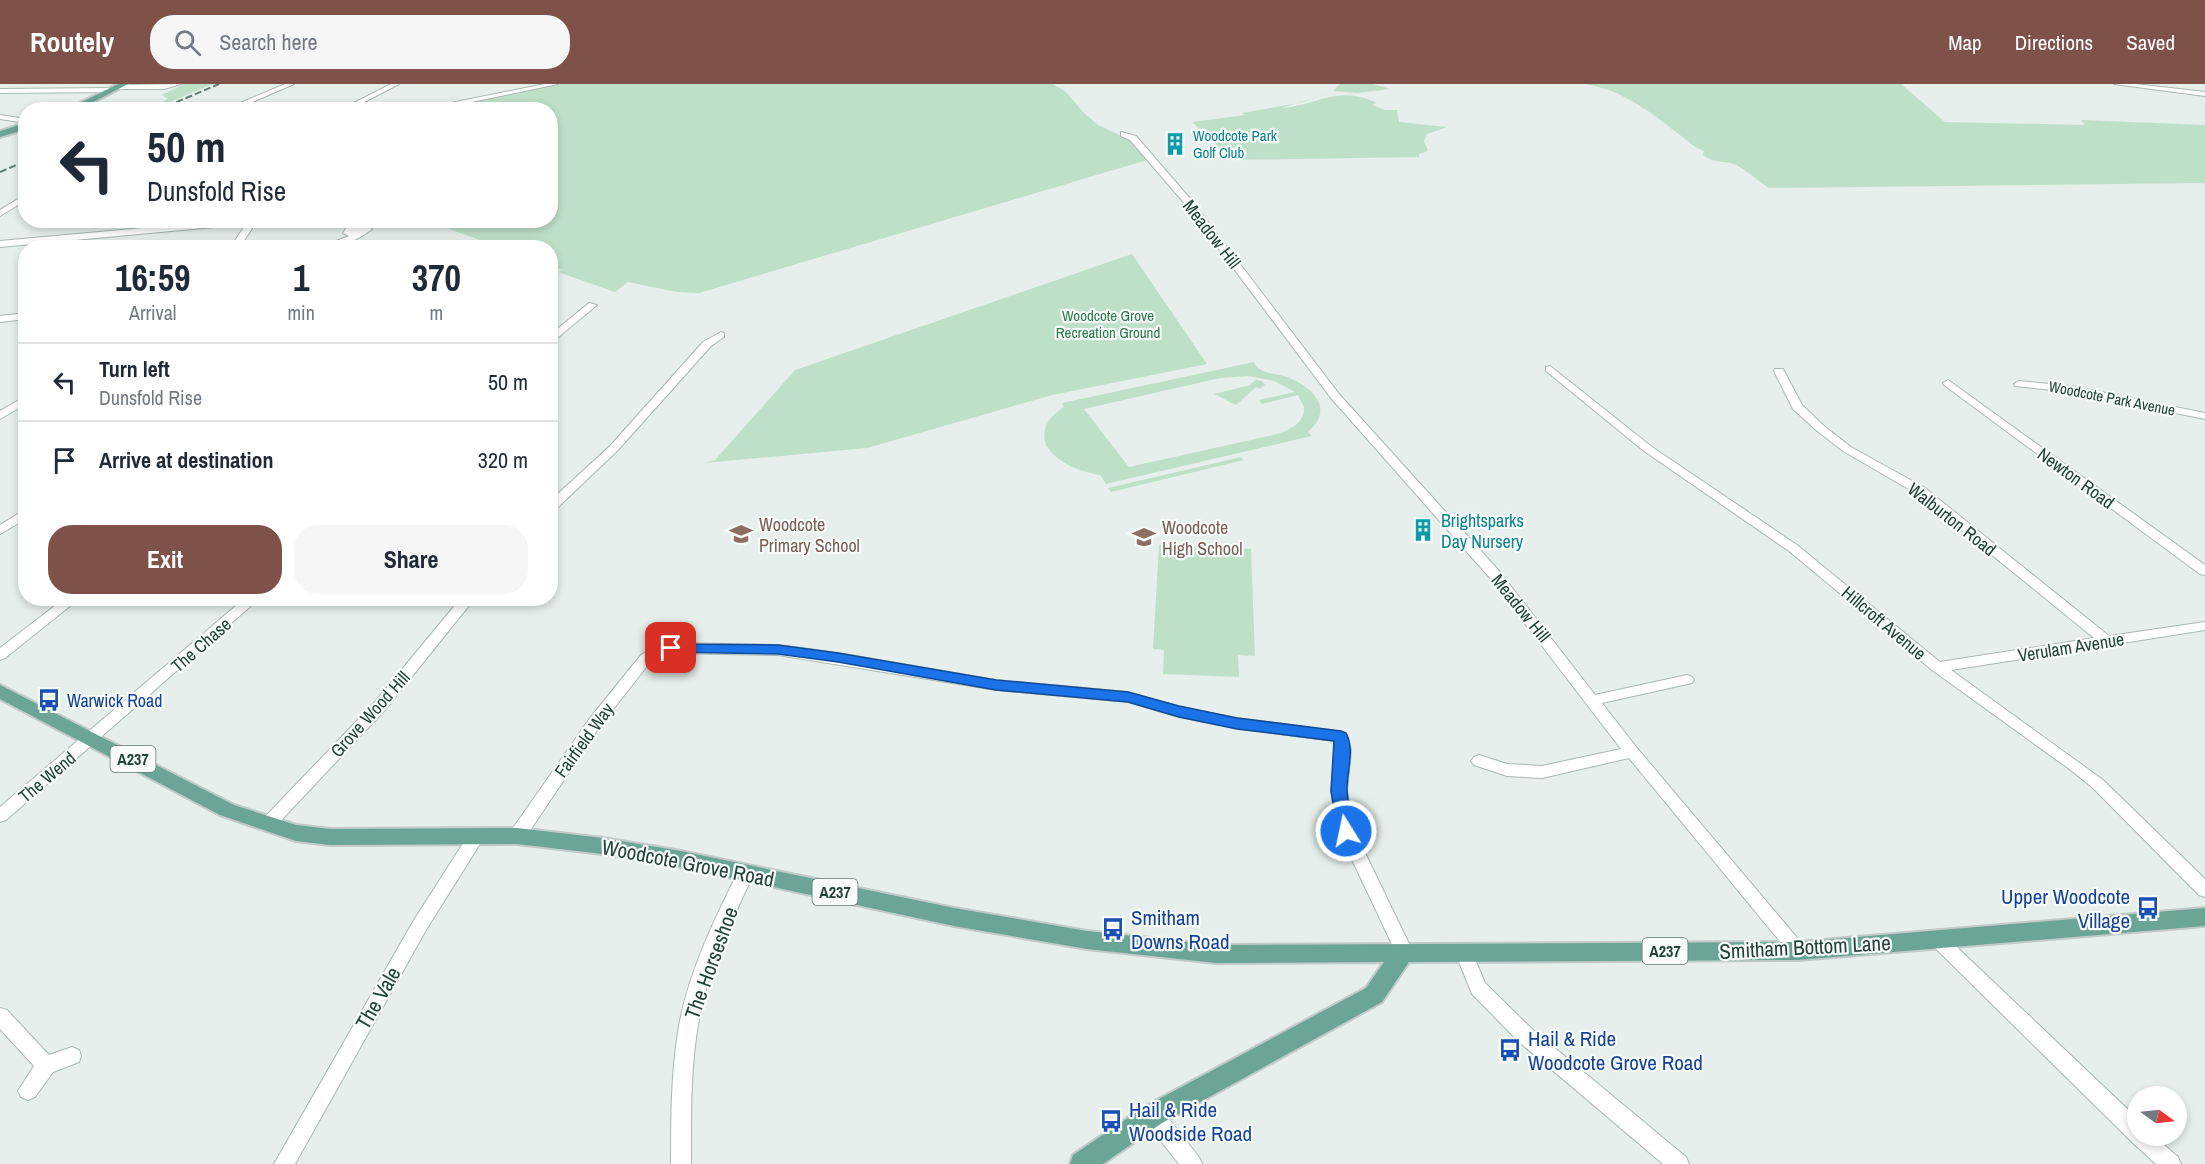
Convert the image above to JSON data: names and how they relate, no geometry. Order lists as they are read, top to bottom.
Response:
{
  "streets": {
    "main road": ["A237", "Woodcote Grove Road", "Smitham Bottom Lane"],
    "street": [
      "Meadow Hill",
      "Woodcote Park Avenue",
      "Newton Road",
      "Walburton Road",
      "Hillcroft Avenue",
      "The Chase",
      "Verulam Avenue",
      "Grove Wood Hill",
      "Fairfield Way",
      "The Wend",
      "The Horseshoe",
      "The Vale"
    ]
  },
  "crossings": [
    ["Meadow Hill", "Smitham Bottom Lane"],
    ["Walburton Road", "Verulam Avenue"],
    ["Hillcroft Avenue", "Verulam Avenue"],
    ["The Chase", "The Wend"],
    ["The Chase", "Woodcote Grove Road"],
    ["Grove Wood Hill", "Woodcote Grove Road"],
    ["Fairfield Way", "Woodcote Grove Road"],
    ["Fairfield Way", "Smitham Bottom Lane"],
    ["The Wend", "Woodcote Grove Road"],
    ["Woodcote Grove Road", "Smitham Bottom Lane"],
    ["Woodcote Grove Road", "The Horseshoe"],
    ["Woodcote Grove Road", "The Vale"]
  ],
  "parks": ["Woodcote Grove Recreation Ground"],
  "places": {
    "building": ["Woodcote Park Golf Club", "Brightsparks Day Nursery"],
    "school or university": ["Woodcote Primary School", "Woodcote High School"],
    "bus stop": [
      "Warwick Road",
      "Upper Woodcote Village",
      "Smitham Downs Road",
      "Hail & Ride Woodcote Grove Road",
      "Hail & Ride Woodside Road"
    ]
  },
  "north": "right",
  "page": {
    "header": "Routely",
    "search": "Search here",
    "nav": ["Map", "Directions", "Saved"],
    "turn": ["50 m", "Dunsfold Rise"],
    "eta": [
      "16:59",
      "Arrival",
      "1",
      "min",
      "370",
      "m"
    ],
    "list": [
      {
        "name": "Turn left",
        "note": "Dunsfold Rise",
        "value": "50 m"
      },
      {
        "name": "Arrive at destination",
        "value": "320 m"
      }
    ],
    "buttons": ["Exit", "Share"]
  }
}
